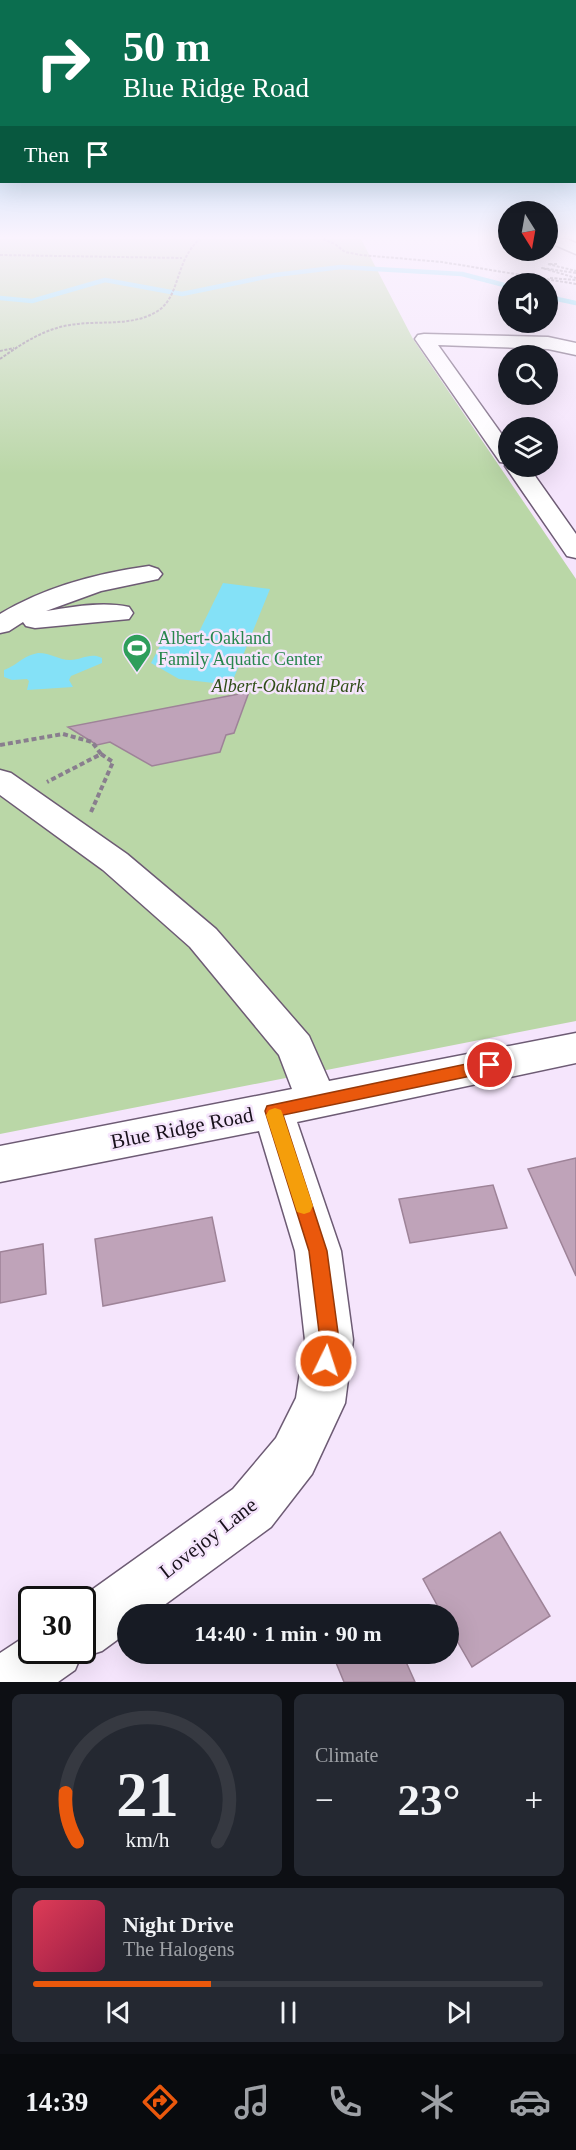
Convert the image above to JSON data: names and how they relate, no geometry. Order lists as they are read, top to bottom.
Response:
{
  "streets": {
    "street": ["Blue Ridge Road", "Lovejoy Lane"]
  },
  "crossings": [
    ["Blue Ridge Road", "Lovejoy Lane"]
  ],
  "parks": ["Albert-Oakland Park"],
  "places": {
    "sports": ["Albert-Oakland Family Aquatic Center"]
  },
  "north": "bottom",
  "page": {
    "turn": ["50 m", "Blue Ridge Road"],
    "then": "Then",
    "limit": "30",
    "trip": "14:40 · 1 min · 90 m",
    "tile": "Climate",
    "heat": ["−", "23°", "+"],
    "song": ["Night Drive", "The Halogens"],
    "tabs": "14:39",
    "gauge": ["21", "km/h"]
  }
}
